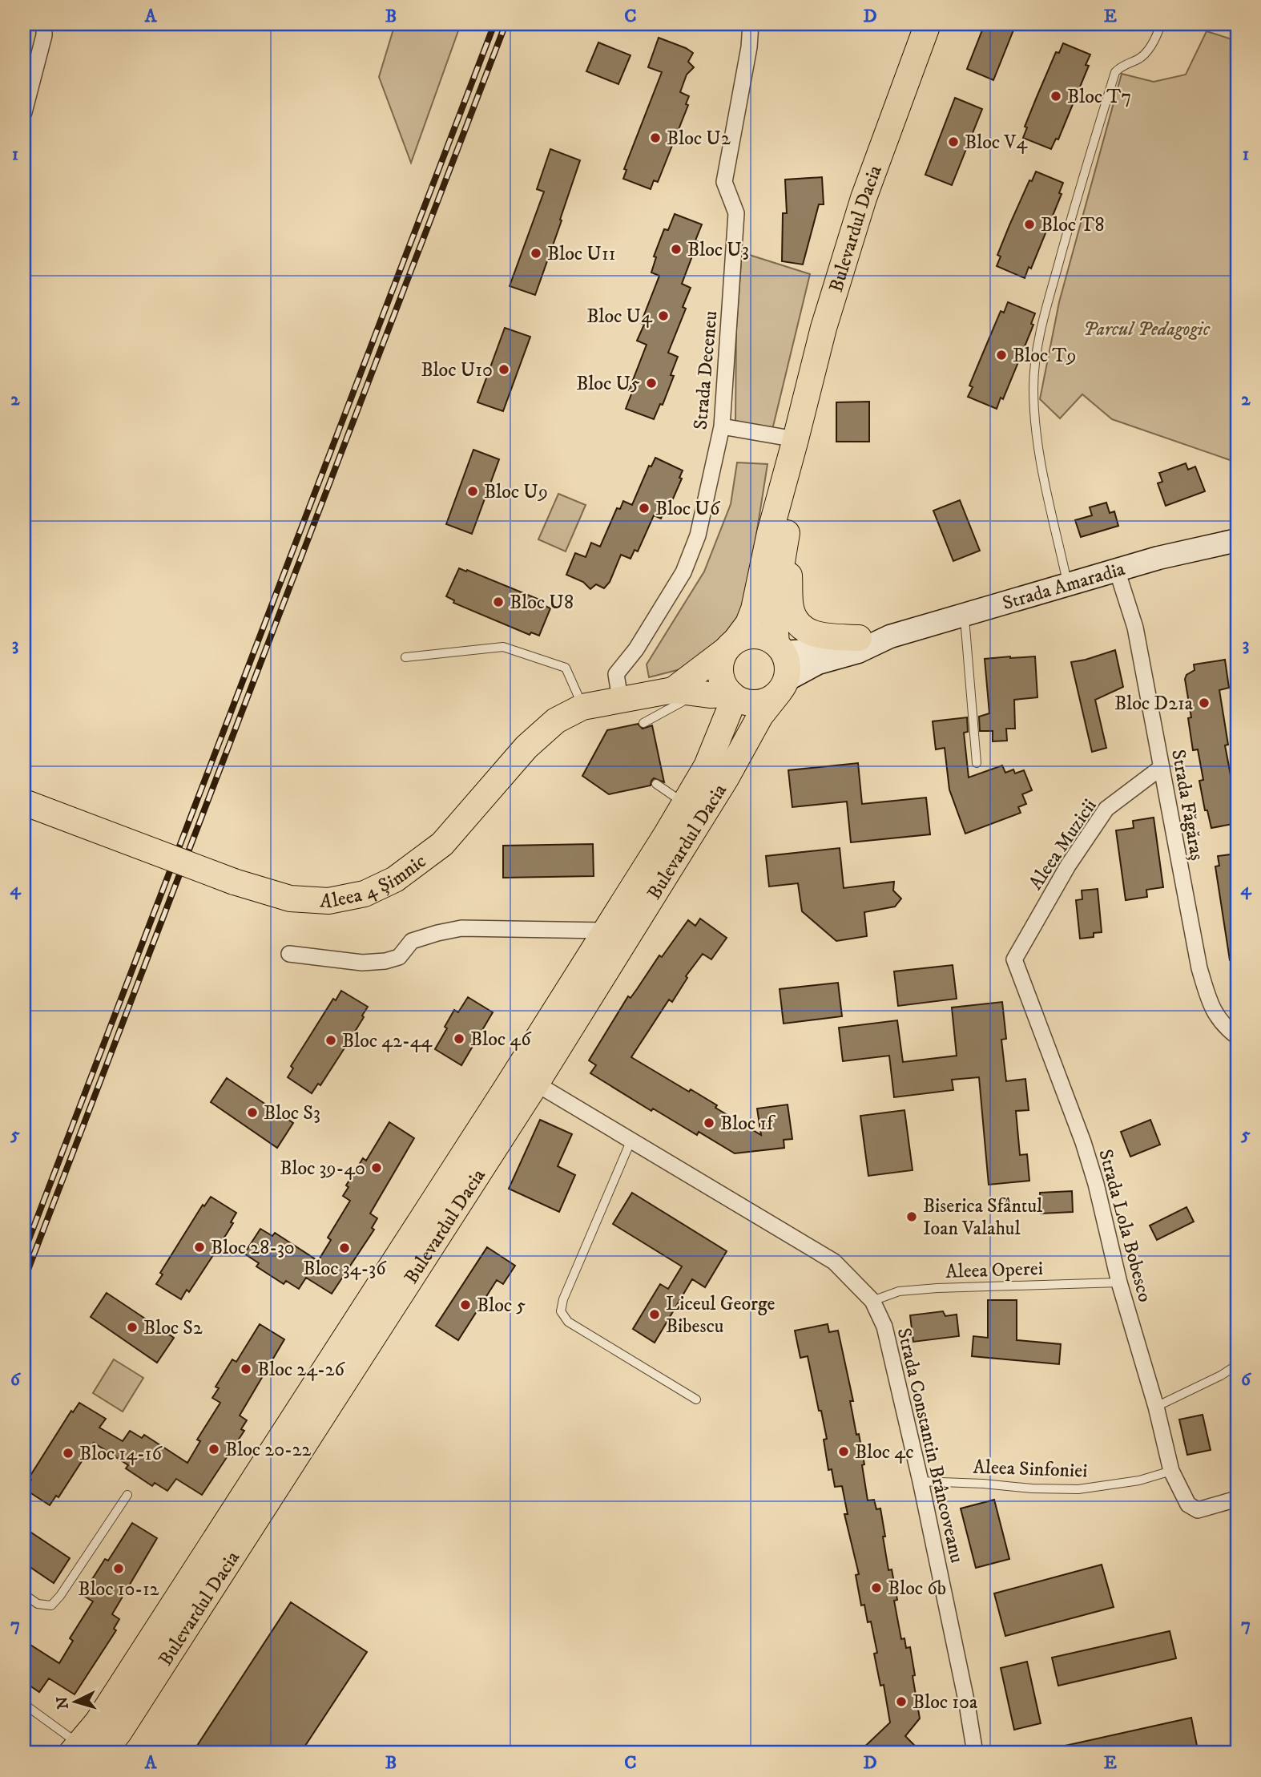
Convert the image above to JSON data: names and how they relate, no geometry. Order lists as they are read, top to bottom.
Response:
{
  "streets": {
    "main road": ["Bulevardul Dacia", "Strada Amaradia", "Aleea 4 Șimnic"],
    "street": [
      "Strada Deceneu",
      "Strada Făgăraș",
      "Aleea Muzicii",
      "Strada Lola Bobesco",
      "Strada Constantin Brâncoveanu"
    ],
    "lane": ["Aleea Operei", "Aleea Sinfoniei"]
  },
  "crossings": [
    ["Bulevardul Dacia", "Strada Amaradia"],
    ["Bulevardul Dacia", "Aleea 4 Șimnic"],
    ["Bulevardul Dacia", "Strada Constantin Brâncoveanu"],
    ["Strada Deceneu", "Aleea 4 Șimnic"],
    ["Strada Amaradia", "Strada Făgăraș"],
    ["Strada Amaradia", "Aleea 4 Șimnic"],
    ["Strada Făgăraș", "Aleea Muzicii"],
    ["Aleea Muzicii", "Strada Lola Bobesco"],
    ["Strada Lola Bobesco", "Aleea Operei"],
    ["Strada Lola Bobesco", "Aleea Sinfoniei"],
    ["Aleea Operei", "Strada Constantin Brâncoveanu"],
    ["Strada Constantin Brâncoveanu", "Aleea Sinfoniei"]
  ],
  "parks": ["Parcul Pedagogic"],
  "places": [
    "Bloc T7",
    "Bloc U2",
    "Bloc V4",
    "Bloc T8",
    "Bloc U3",
    "Bloc U11",
    "Bloc U4",
    "Bloc T9",
    "Bloc U10",
    "Bloc U5",
    "Bloc U9",
    "Bloc U6",
    "Bloc U8",
    "Bloc D21a",
    "Bloc 46",
    "Bloc 42-44",
    "Bloc S3",
    "Bloc 1f",
    "Bloc 39-40",
    "Biserica Sfântul Ioan Valahul",
    "Bloc 28-30",
    "Bloc 34-36",
    "Bloc 5",
    "Liceul George Bibescu",
    "Bloc S2",
    "Bloc 24-26",
    "Bloc 20-22",
    "Bloc 4c",
    "Bloc 14-16",
    "Bloc 10-12",
    "Bloc 6b",
    "Bloc 10a"
  ],
  "north": "left",
  "grid": {
    "columns": [
      "A",
      "B",
      "C",
      "D",
      "E"
    ],
    "rows": [
      "1",
      "2",
      "3",
      "4",
      "5",
      "6",
      "7"
    ]
  }
}
